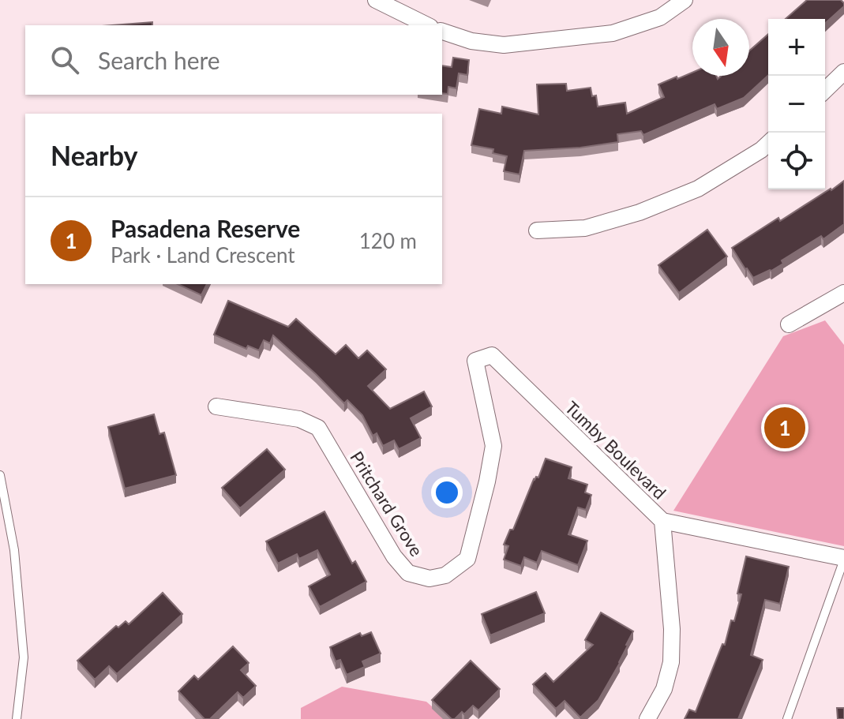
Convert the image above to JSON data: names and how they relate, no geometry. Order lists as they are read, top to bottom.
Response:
{
  "streets": {
    "street": ["Tumby Boulevard", "Pritchard Grove"]
  },
  "crossings": [
    ["Tumby Boulevard", "Pritchard Grove"]
  ],
  "north": "bottom",
  "page": {
    "map_buttons": ["+", "−"],
    "search": "Search here",
    "heading": "Nearby",
    "list": [
      {
        "mark": "1",
        "name": "Pasadena Reserve",
        "note": "Park · Land Crescent",
        "value": "120 m"
      }
    ],
    "pins": "1"
  }
}
